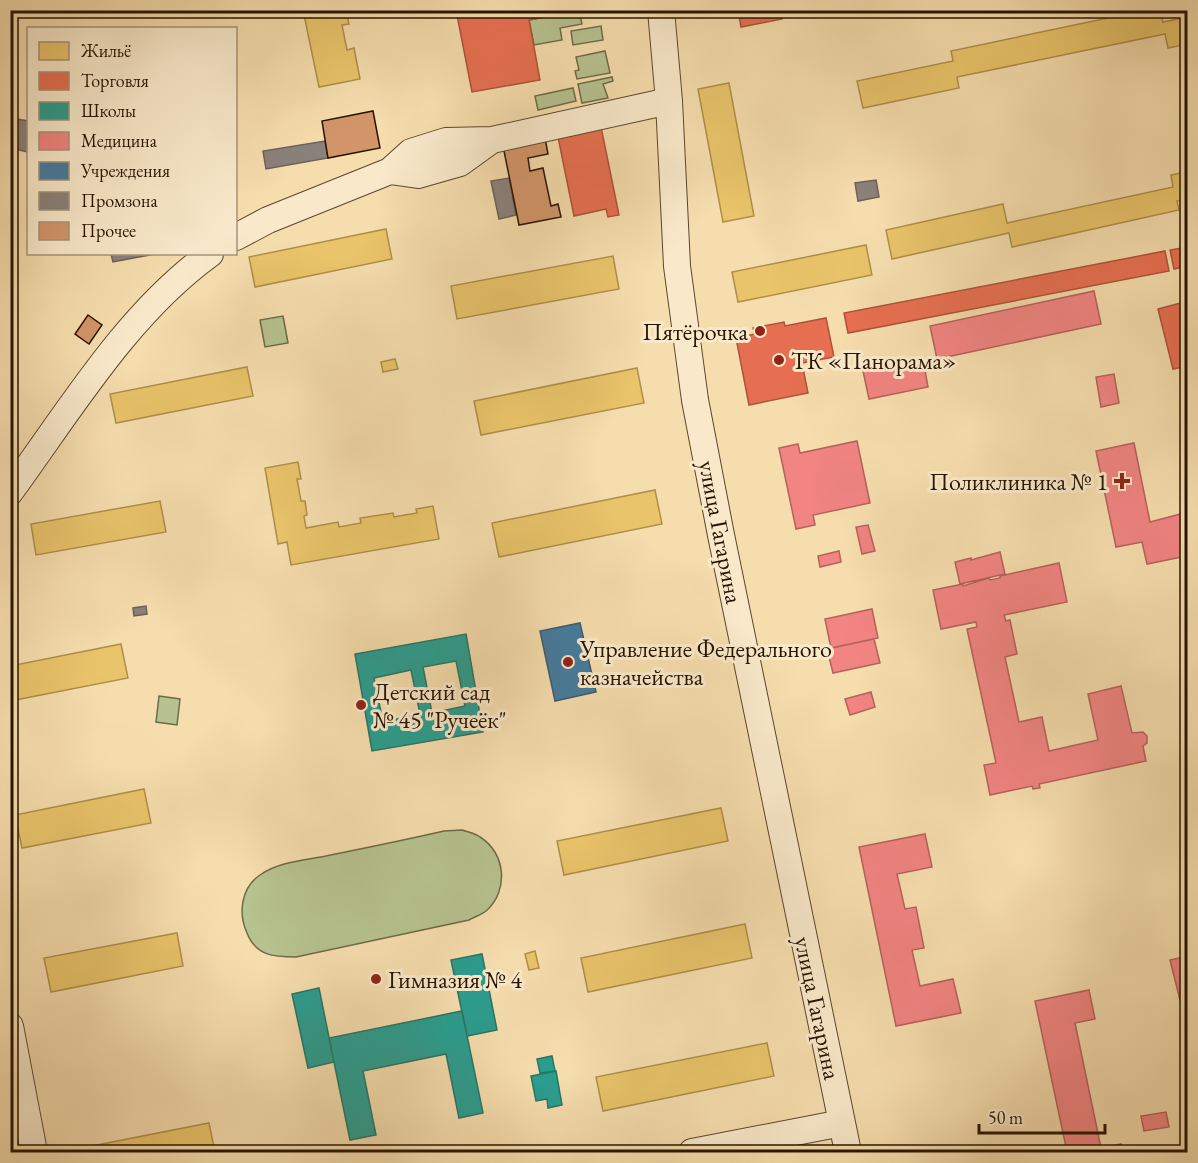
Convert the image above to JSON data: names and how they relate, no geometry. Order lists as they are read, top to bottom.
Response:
{
  "streets": {
    "street": ["улица Гагарина"]
  },
  "places": {
    "other": [
      "Пятёрочка",
      "ТК «Панорама»",
      "Управление Федерального казначейства",
      "Детский сад № 45 \"Ручеёк\"",
      "Гимназия № 4"
    ],
    "health": ["Поликлиника № 1"]
  },
  "legend": [
    "Жильё",
    "Торговля",
    "Школы",
    "Медицина",
    "Учреждения",
    "Промзона",
    "Прочее"
  ],
  "scale_bar": "50 m"
}
